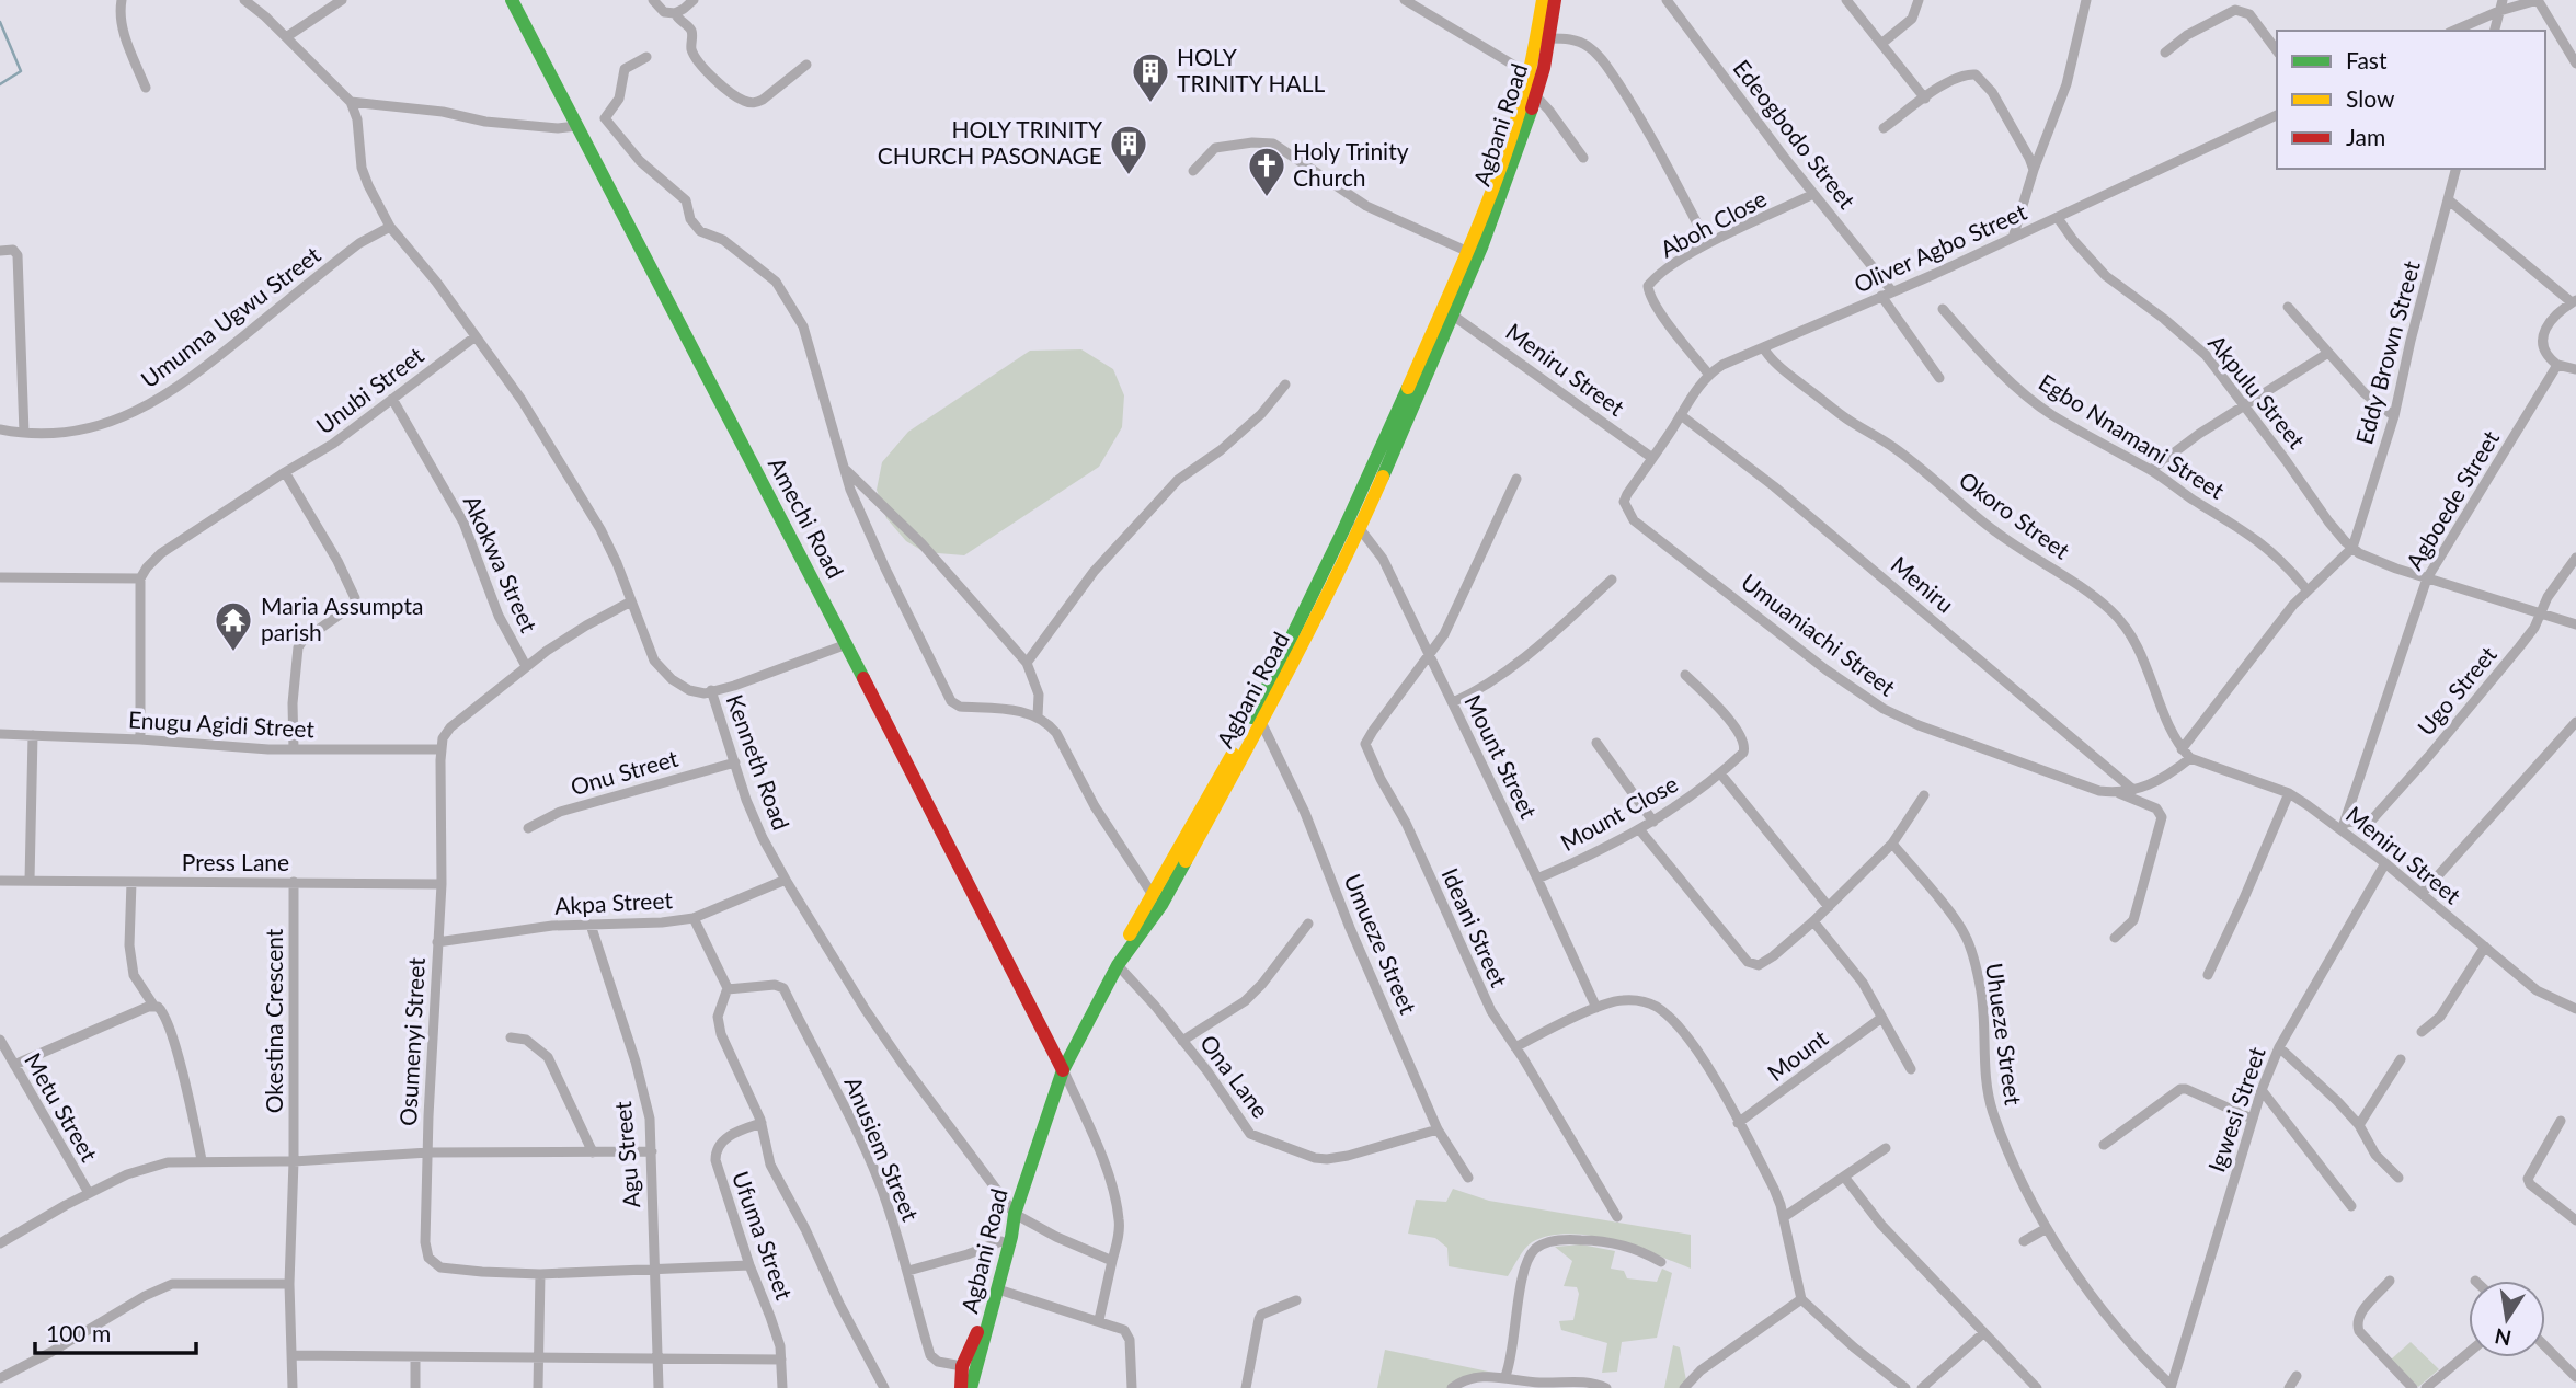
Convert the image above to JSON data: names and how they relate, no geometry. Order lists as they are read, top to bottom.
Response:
{
  "streets": {
    "main road": ["Agbani Road", "Amechi Road"],
    "street": [
      "Edeogbodo Street",
      "Aboh Close",
      "Oliver Agbo Street",
      "Umunna Ugwu Street",
      "Eddy Brown Street",
      "Meniru Street",
      "Unubi Street",
      "Akpulu Street",
      "Egbo Nnamani Street",
      "Agboede Street",
      "Okoro Street",
      "Akokwa Street",
      "Meniru",
      "Umuaniachi Street",
      "Ugo Street",
      "Enugu Agidi Street",
      "Mount Street",
      "Kenneth Road",
      "Onu Street",
      "Mount Close",
      "Press Lane",
      "Akpa Street",
      "Ideani Street",
      "Umueze Street",
      "Okestina Crescent",
      "Uhueze Street",
      "Osumenyi Street",
      "Mount",
      "Ona Lane",
      "Metu Street",
      "Igwesi Street",
      "Anusiem Street",
      "Agu Street",
      "Ufuma Street"
    ]
  },
  "crossings": [
    ["Agbani Road", "Meniru Street"],
    ["Agbani Road", "Amechi Road"],
    ["Agbani Road", "Mount Street"],
    ["Agbani Road", "Kenneth Road"],
    ["Agbani Road", "Umueze Street"],
    ["Agbani Road", "Ona Lane"],
    ["Agbani Road", "Anusiem Street"],
    ["Edeogbodo Street", "Aboh Close"],
    ["Edeogbodo Street", "Oliver Agbo Street"],
    ["Aboh Close", "Oliver Agbo Street"],
    ["Oliver Agbo Street", "Meniru Street"],
    ["Oliver Agbo Street", "Akpulu Street"],
    ["Oliver Agbo Street", "Okoro Street"],
    ["Oliver Agbo Street", "Meniru"],
    ["Oliver Agbo Street", "Umuaniachi Street"],
    ["Umunna Ugwu Street", "Kenneth Road"],
    ["Eddy Brown Street", "Akpulu Street"],
    ["Meniru Street", "Agboede Street"],
    ["Meniru Street", "Okoro Street"],
    ["Meniru Street", "Umuaniachi Street"],
    ["Meniru Street", "Ugo Street"],
    ["Meniru Street", "Igwesi Street"],
    ["Unubi Street", "Akokwa Street"],
    ["Unubi Street", "Kenneth Road"],
    ["Agboede Street", "Ugo Street"],
    ["Okoro Street", "Umuaniachi Street"],
    ["Meniru", "Umuaniachi Street"],
    ["Enugu Agidi Street", "Osumenyi Street"],
    ["Mount Street", "Mount Close"],
    ["Mount Street", "Ideani Street"],
    ["Kenneth Road", "Onu Street"],
    ["Kenneth Road", "Akpa Street"],
    ["Press Lane", "Okestina Crescent"],
    ["Press Lane", "Osumenyi Street"],
    ["Akpa Street", "Osumenyi Street"],
    ["Akpa Street", "Agu Street"],
    ["Umueze Street", "Ona Lane"],
    ["Uhueze Street", "Igwesi Street"],
    ["Osumenyi Street", "Agu Street"],
    ["Osumenyi Street", "Ufuma Street"]
  ],
  "places": {
    "building": ["HOLY TRINITY HALL", "HOLY TRINITY CHURCH PASONAGE"],
    "church": ["Holy Trinity Church"],
    "temple": ["Maria Assumpta parish"]
  },
  "legend": ["Fast", "Slow", "Jam"],
  "scale_bar": "100 m",
  "north": "bottom"
}
